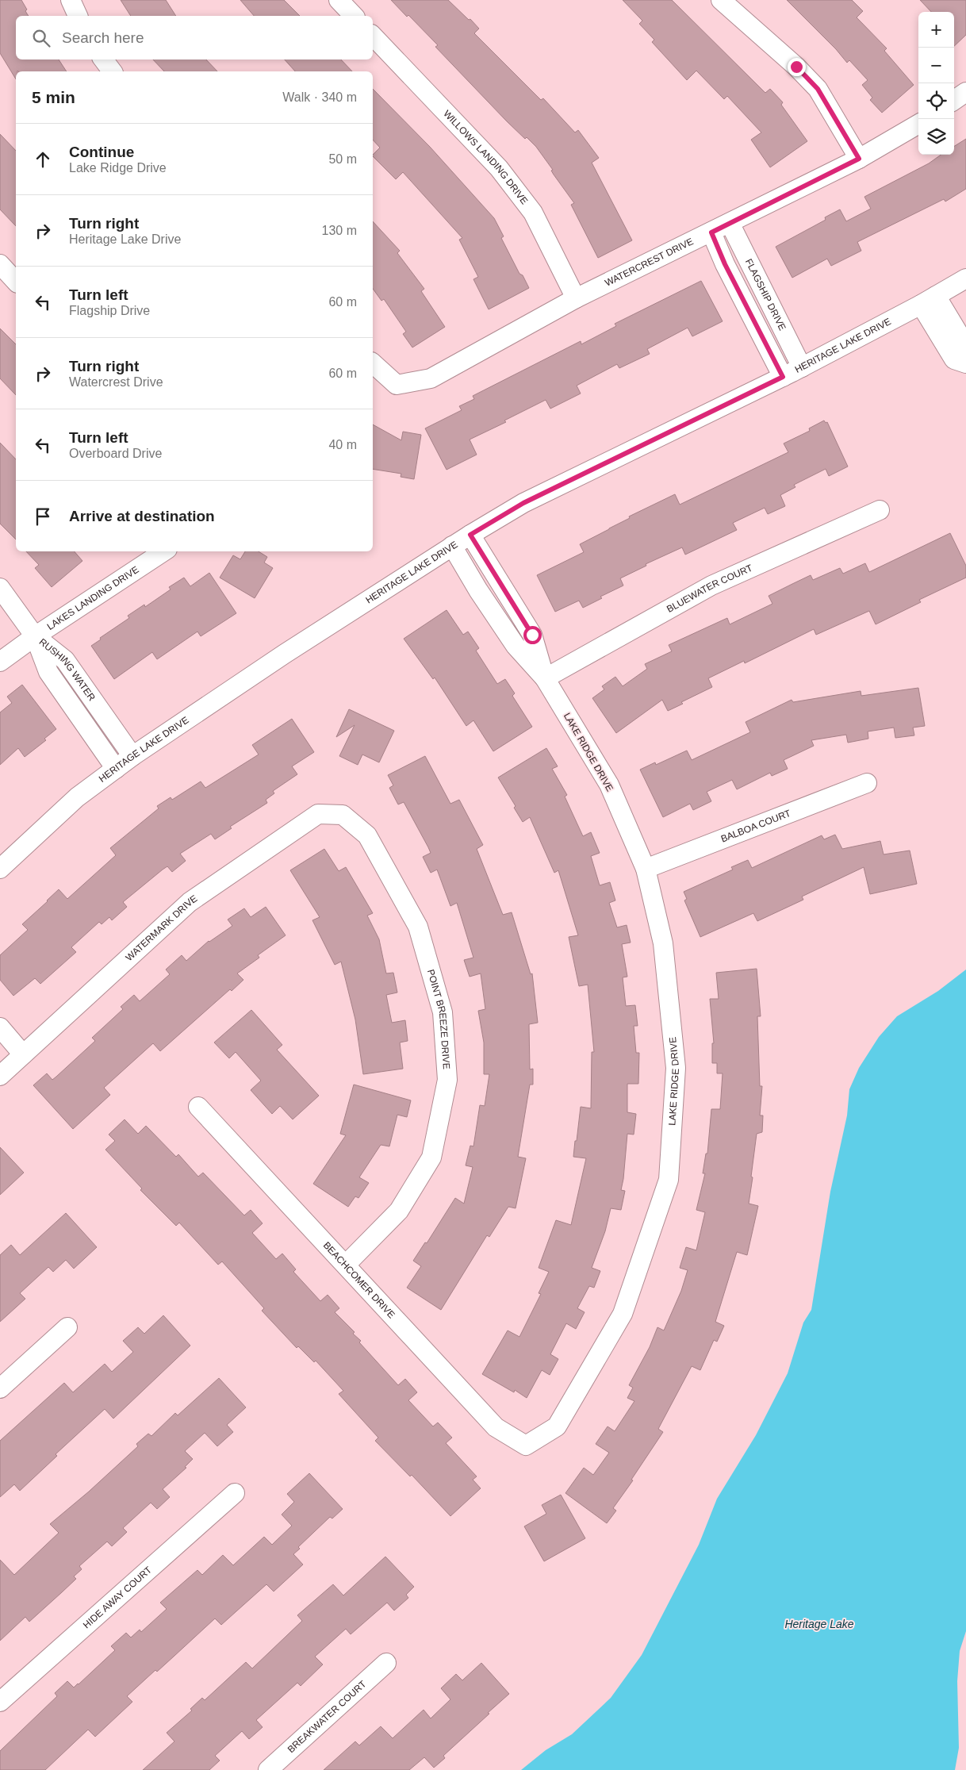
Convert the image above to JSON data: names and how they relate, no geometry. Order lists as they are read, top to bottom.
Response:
{
  "streets": {
    "street": [
      "WILLOWS LANDING DRIVE",
      "WATERCREST DRIVE",
      "FLAGSHIP DRIVE",
      "HERITAGE LAKE DRIVE",
      "BLUEWATER COURT",
      "LAKES LANDING DRIVE",
      "RUSHING WATER",
      "LAKE RIDGE DRIVE",
      "BALBOA COURT",
      "WATERMARK DRIVE",
      "POINT BREEZE DRIVE",
      "BEACHCOMER DRIVE",
      "HIDE AWAY COURT",
      "BREAKWATER COURT"
    ]
  },
  "crossings": [
    ["WILLOWS LANDING DRIVE", "WATERCREST DRIVE"],
    ["WATERCREST DRIVE", "FLAGSHIP DRIVE"],
    ["FLAGSHIP DRIVE", "HERITAGE LAKE DRIVE"],
    ["HERITAGE LAKE DRIVE", "RUSHING WATER"],
    ["HERITAGE LAKE DRIVE", "LAKE RIDGE DRIVE"],
    ["BLUEWATER COURT", "LAKE RIDGE DRIVE"],
    ["LAKES LANDING DRIVE", "RUSHING WATER"],
    ["LAKE RIDGE DRIVE", "BALBOA COURT"],
    ["LAKE RIDGE DRIVE", "BEACHCOMER DRIVE"],
    ["WATERMARK DRIVE", "POINT BREEZE DRIVE"],
    ["POINT BREEZE DRIVE", "BEACHCOMER DRIVE"]
  ],
  "water": ["Heritage Lake"],
  "page": {
    "map_buttons": ["+", "−"],
    "search": "Search here",
    "heading": ["5 min", "Walk · 340 m"],
    "list": [
      ["Continue", "Lake Ridge Drive", "50 m"],
      ["Turn right", "Heritage Lake Drive", "130 m"],
      ["Turn left", "Flagship Drive", "60 m"],
      ["Turn right", "Watercrest Drive", "60 m"],
      ["Turn left", "Overboard Drive", "40 m"],
      "Arrive at destination"
    ]
  }
}
